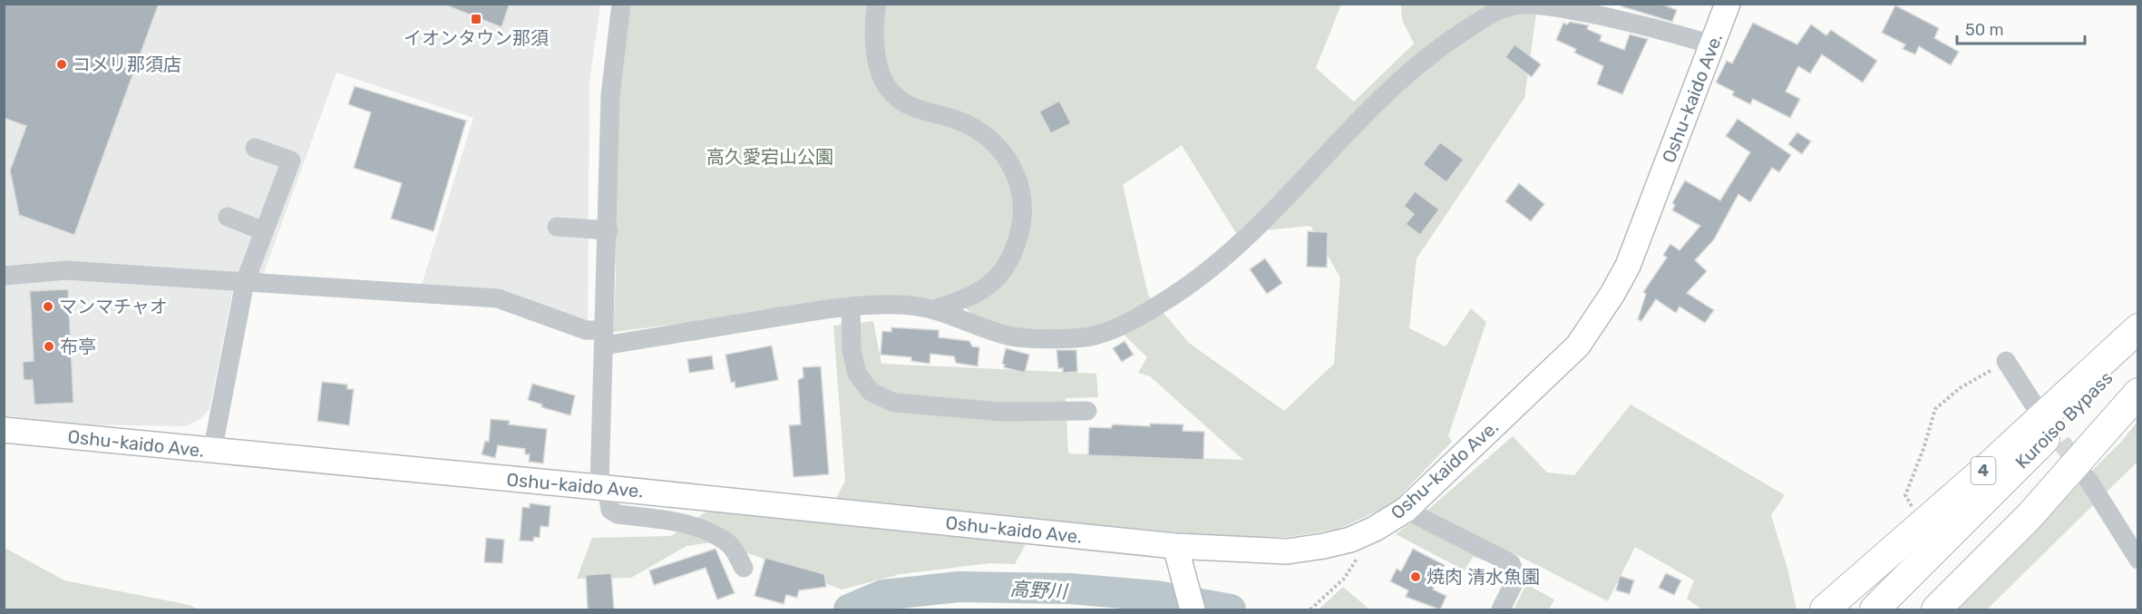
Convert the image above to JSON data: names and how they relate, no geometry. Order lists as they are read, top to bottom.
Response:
{
  "streets": {
    "highway": ["Kuroiso Bypass", "4"],
    "main road": ["Oshu-kaido Ave."]
  },
  "water": ["高野川"],
  "parks": ["高久愛宕山公園"],
  "places": {
    "transit": ["イオンタウン那須"],
    "other": [
      "コメリ那須店",
      "マンマチャオ",
      "布亭",
      "焼肉 清水魚園"
    ]
  },
  "scale_bar": "50 m"
}
